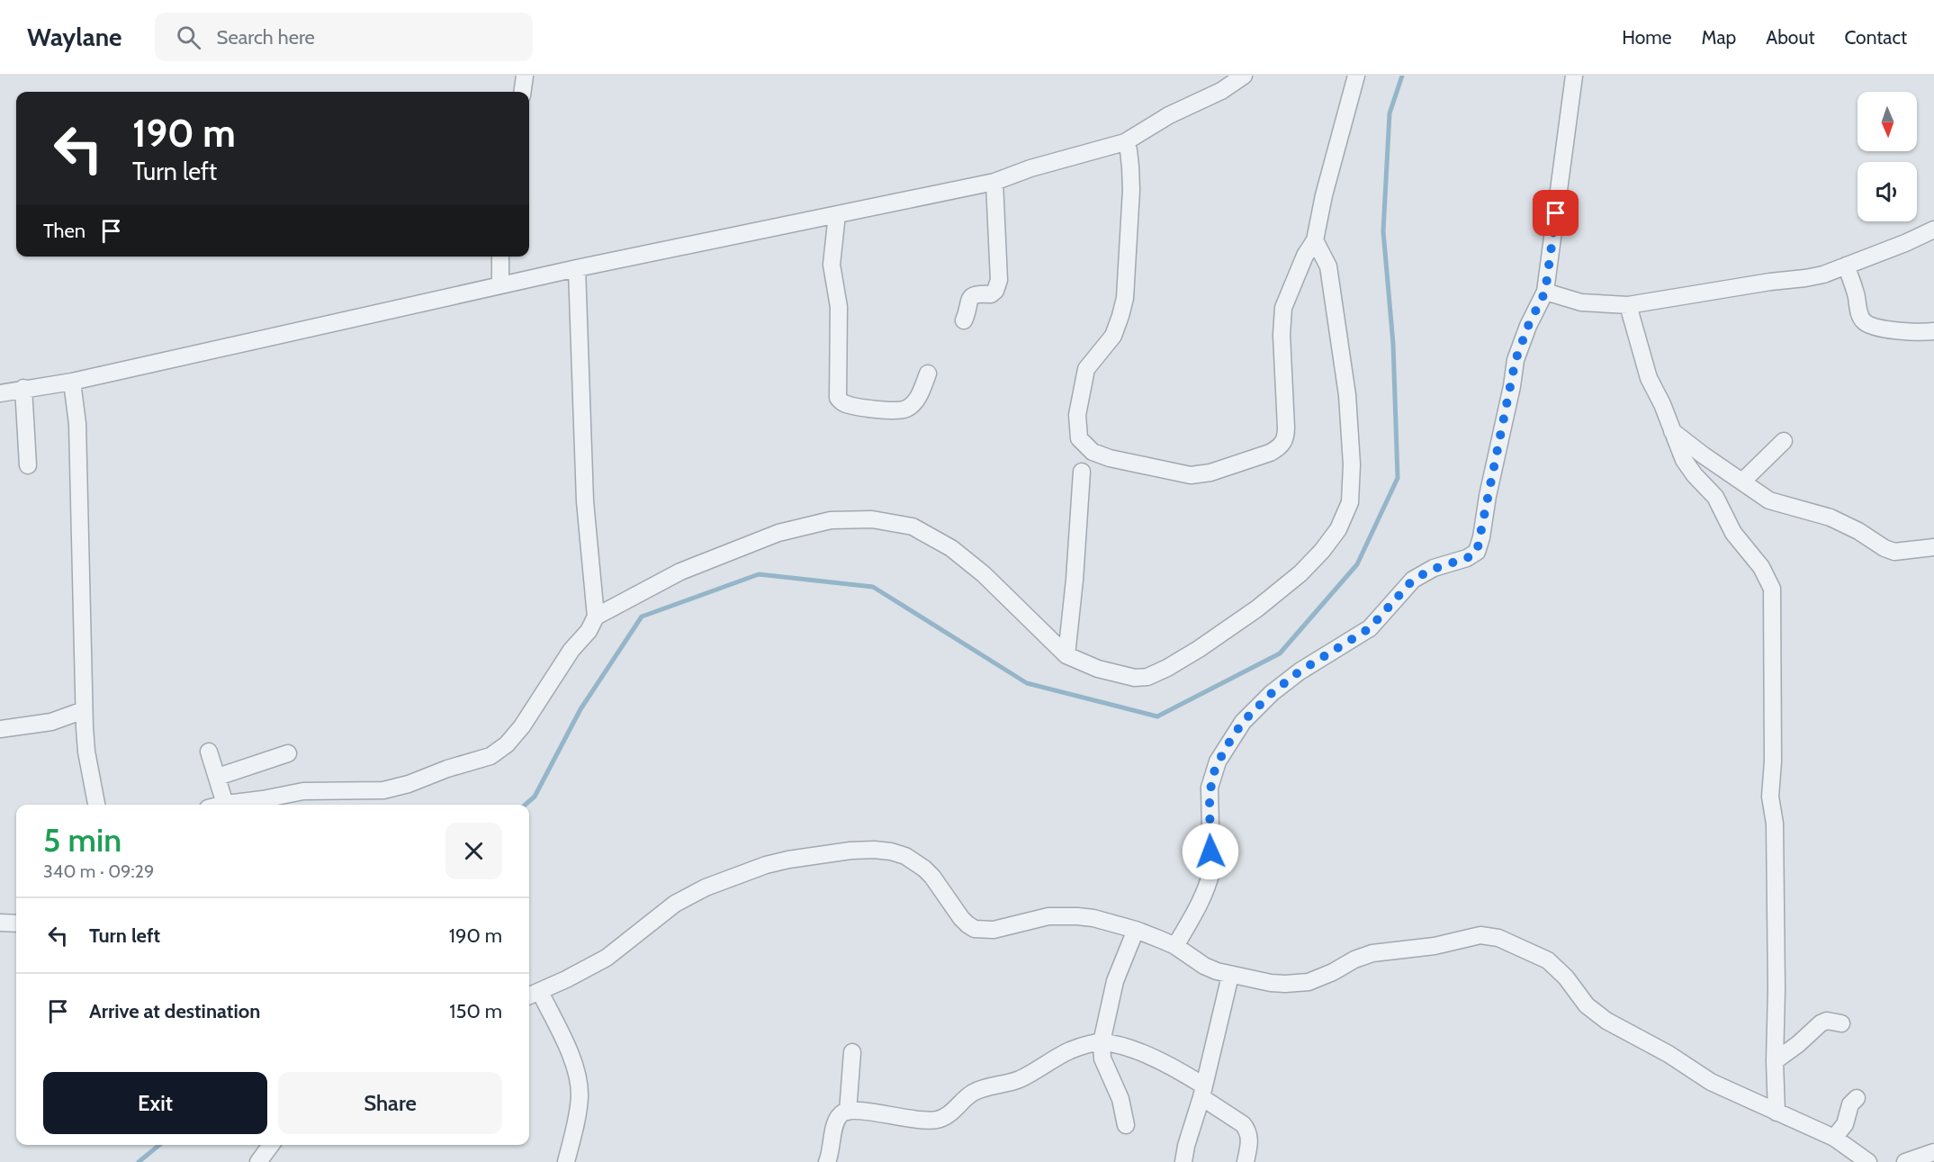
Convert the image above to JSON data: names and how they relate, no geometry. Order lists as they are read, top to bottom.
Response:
{
  "north": "bottom",
  "page": {
    "header": "Waylane",
    "search": "Search here",
    "nav": [
      "Home",
      "Map",
      "About",
      "Contact"
    ],
    "turn": ["190 m", "Turn left"],
    "then": "Then",
    "heading": ["5 min", "340 m · 09:29"],
    "list": [
      {
        "name": "Turn left",
        "value": "190 m"
      },
      {
        "name": "Arrive at destination",
        "value": "150 m"
      }
    ],
    "buttons": ["Exit", "Share"]
  }
}
